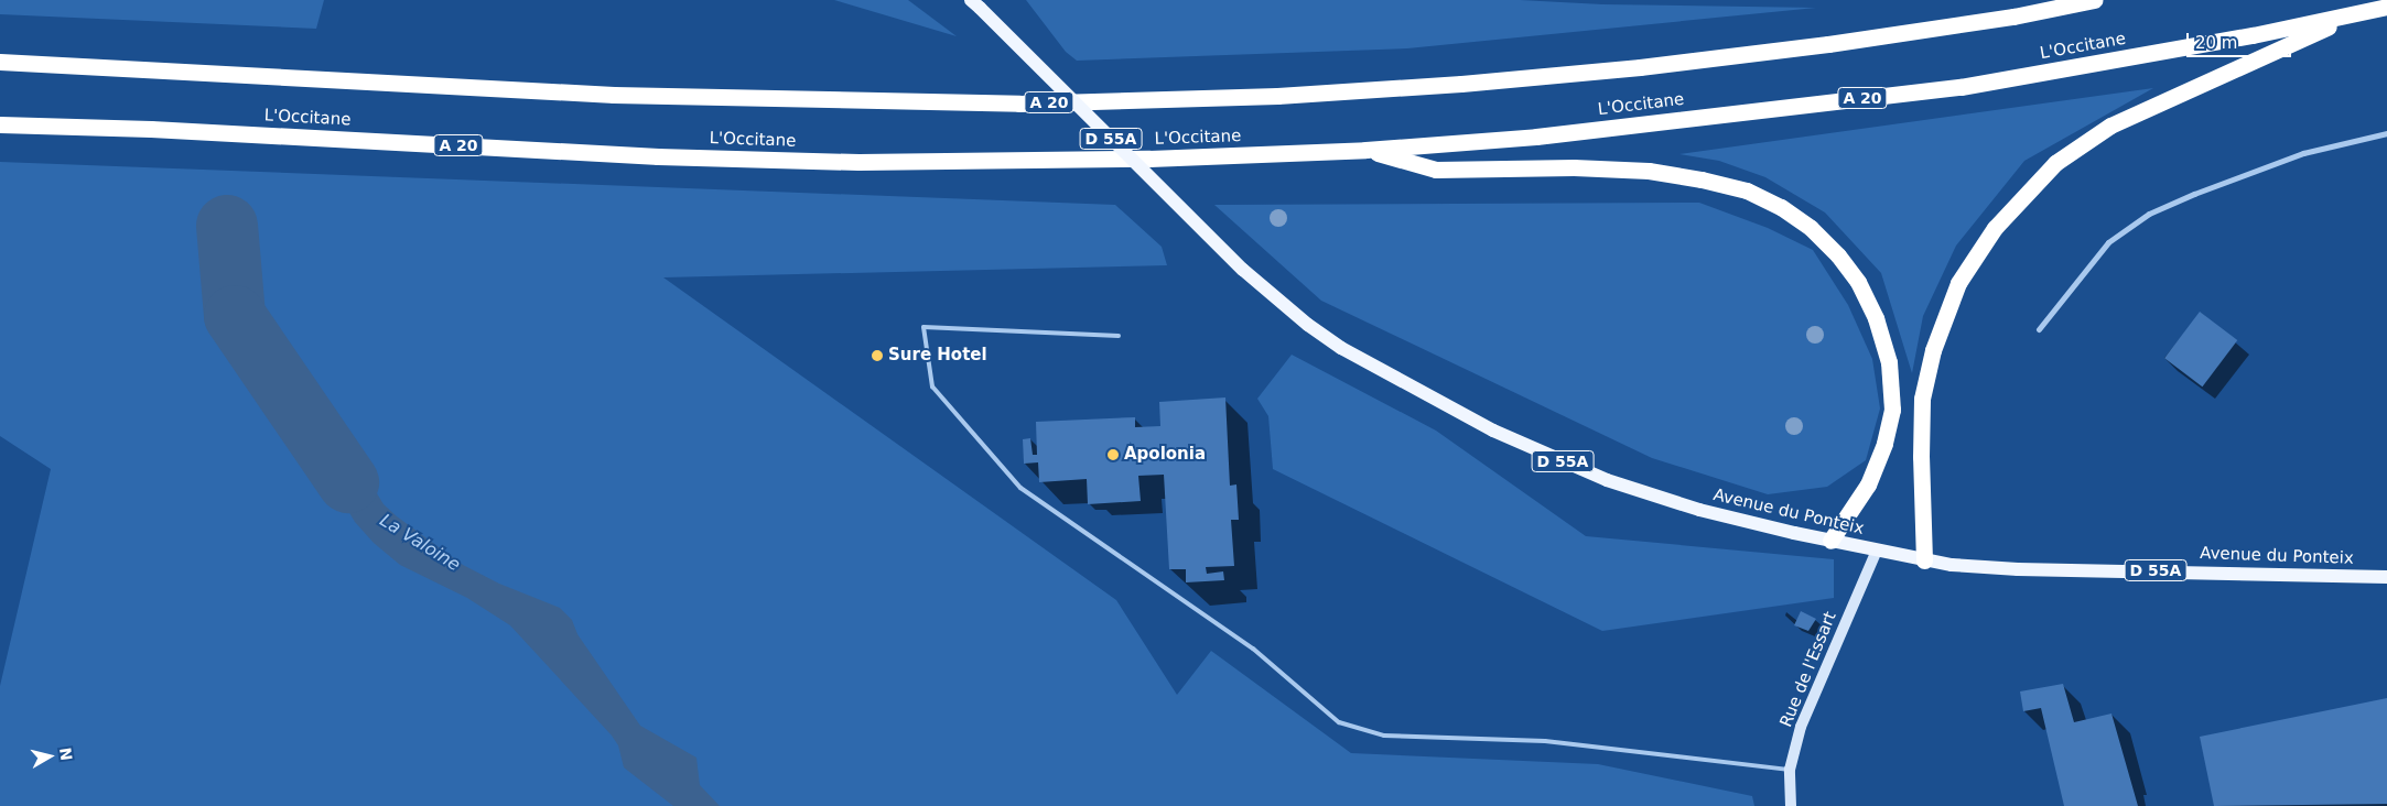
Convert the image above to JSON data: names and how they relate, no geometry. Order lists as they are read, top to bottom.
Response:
{
  "streets": {
    "highway": ["L'Occitane", "A 20"],
    "main road": ["D 55A", "Avenue du Ponteix"],
    "street": ["Rue de l'Essart"]
  },
  "crossings": [
    ["Avenue du Ponteix", "Rue de l'Essart"]
  ],
  "water": ["La Valoine"],
  "places": ["Sure Hotel", "Apolonia"],
  "scale_bar": "20 m",
  "north": "right"
}
